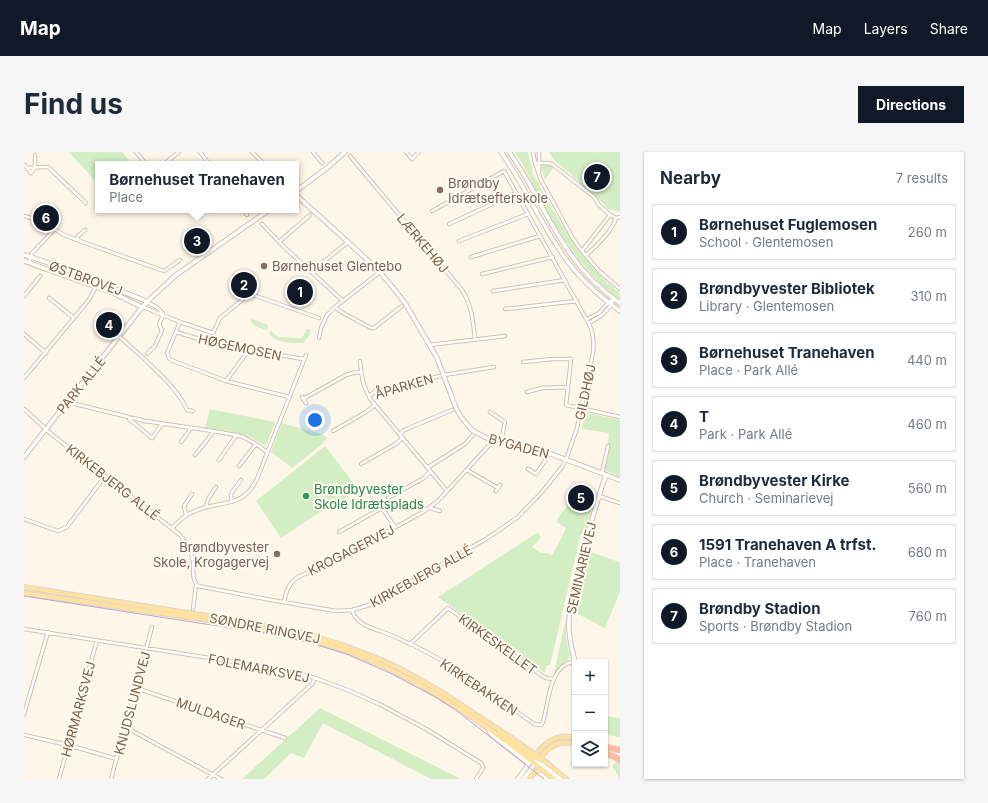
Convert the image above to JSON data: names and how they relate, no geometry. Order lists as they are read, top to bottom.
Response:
{
  "streets": {
    "main road": ["SØNDRE RINGVEJ"],
    "street": [
      "LÆRKEHØJ",
      "ØSTBROVEJ",
      "HØGEMOSEN",
      "PARK ALLÉ",
      "ÅPARKEN",
      "GILDHØJ",
      "BYGADEN",
      "KIRKEBJERG ALLÉ",
      "KROGAGERVEJ",
      "SEMINARIEVEJ",
      "KIRKESKELLET",
      "FOLEMARKSVEJ",
      "KIRKEBAKKEN",
      "KNUDSLUNDVEJ",
      "HØRMARKSVEJ",
      "MULDAGER"
    ]
  },
  "crossings": [
    ["ØSTBROVEJ", "PARK ALLÉ"],
    ["PARK ALLÉ", "KIRKEBJERG ALLÉ"],
    ["ÅPARKEN", "BYGADEN"],
    ["ÅPARKEN", "KROGAGERVEJ"],
    ["GILDHØJ", "BYGADEN"],
    ["GILDHØJ", "KIRKEBJERG ALLÉ"],
    ["BYGADEN", "KIRKEBJERG ALLÉ"],
    ["BYGADEN", "KROGAGERVEJ"],
    ["BYGADEN", "SEMINARIEVEJ"],
    ["KIRKEBJERG ALLÉ", "KROGAGERVEJ"],
    ["KIRKEBJERG ALLÉ", "KIRKEBAKKEN"],
    ["KIRKESKELLET", "KIRKEBAKKEN"],
    ["FOLEMARKSVEJ", "KNUDSLUNDVEJ"],
    ["FOLEMARKSVEJ", "HØRMARKSVEJ"],
    ["KNUDSLUNDVEJ", "MULDAGER"]
  ],
  "places": [
    "Brøndby Idrætsefterskole",
    "Børnehuset Glentebo",
    "Brøndbyvester Skole Idrætsplads",
    "Brøndbyvester Skole, Krogagervej"
  ],
  "page": {
    "header": "Map",
    "nav": ["Map", "Layers", "Share"],
    "buttons": "Directions",
    "title": "Find us",
    "heading": ["Nearby", "7 results"],
    "popup": ["Børnehuset Tranehaven", "Place"],
    "pins": [
      "7",
      "6",
      "3",
      "2",
      "1",
      "4",
      "5"
    ],
    "list": [
      {
        "mark": "1",
        "name": "Børnehuset Fuglemosen",
        "note": "School · Glentemosen",
        "value": "260 m"
      },
      {
        "mark": "2",
        "name": "Brøndbyvester Bibliotek",
        "note": "Library · Glentemosen",
        "value": "310 m"
      },
      {
        "mark": "3",
        "name": "Børnehuset Tranehaven",
        "note": "Place · Park Allé",
        "value": "440 m"
      },
      {
        "mark": "4",
        "name": "T",
        "note": "Park · Park Allé",
        "value": "460 m"
      },
      {
        "mark": "5",
        "name": "Brøndbyvester Kirke",
        "note": "Church · Seminarievej",
        "value": "560 m"
      },
      {
        "mark": "6",
        "name": "1591 Tranehaven A trfst.",
        "note": "Place · Tranehaven",
        "value": "680 m"
      },
      {
        "mark": "7",
        "name": "Brøndby Stadion",
        "note": "Sports · Brøndby Stadion",
        "value": "760 m"
      }
    ],
    "map_buttons": ["+", "−"]
  }
}
